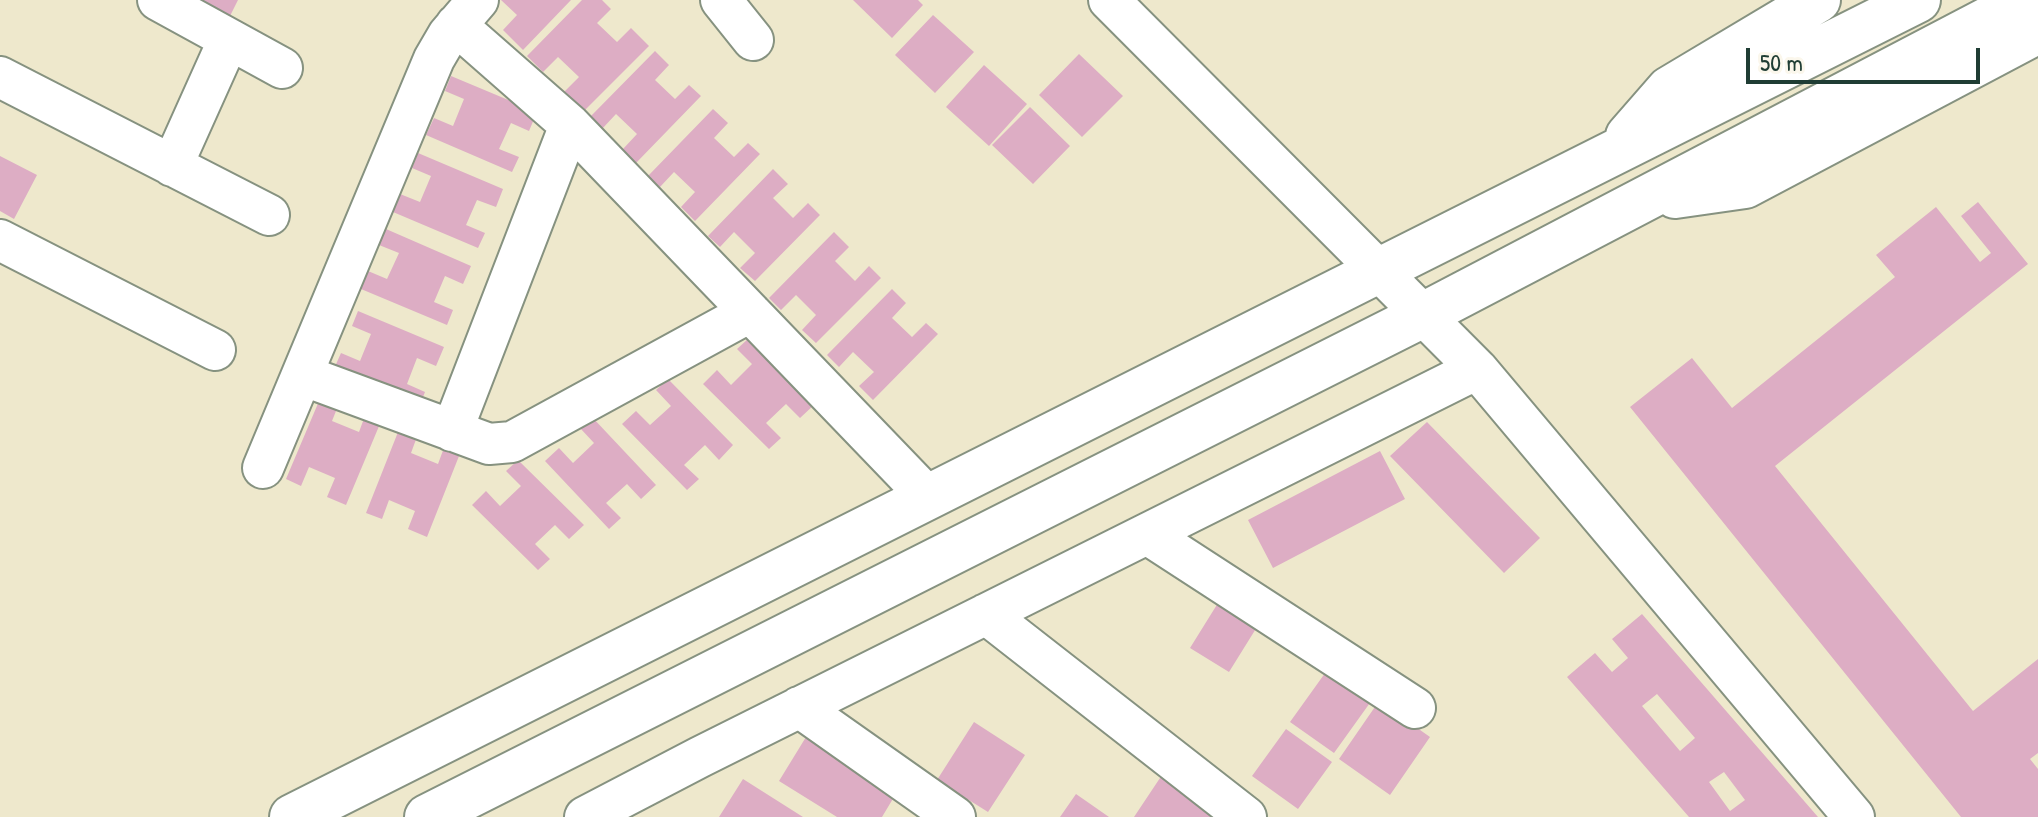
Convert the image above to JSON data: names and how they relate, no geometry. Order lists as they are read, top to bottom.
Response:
{
  "scale_bar": "50 m"
}
